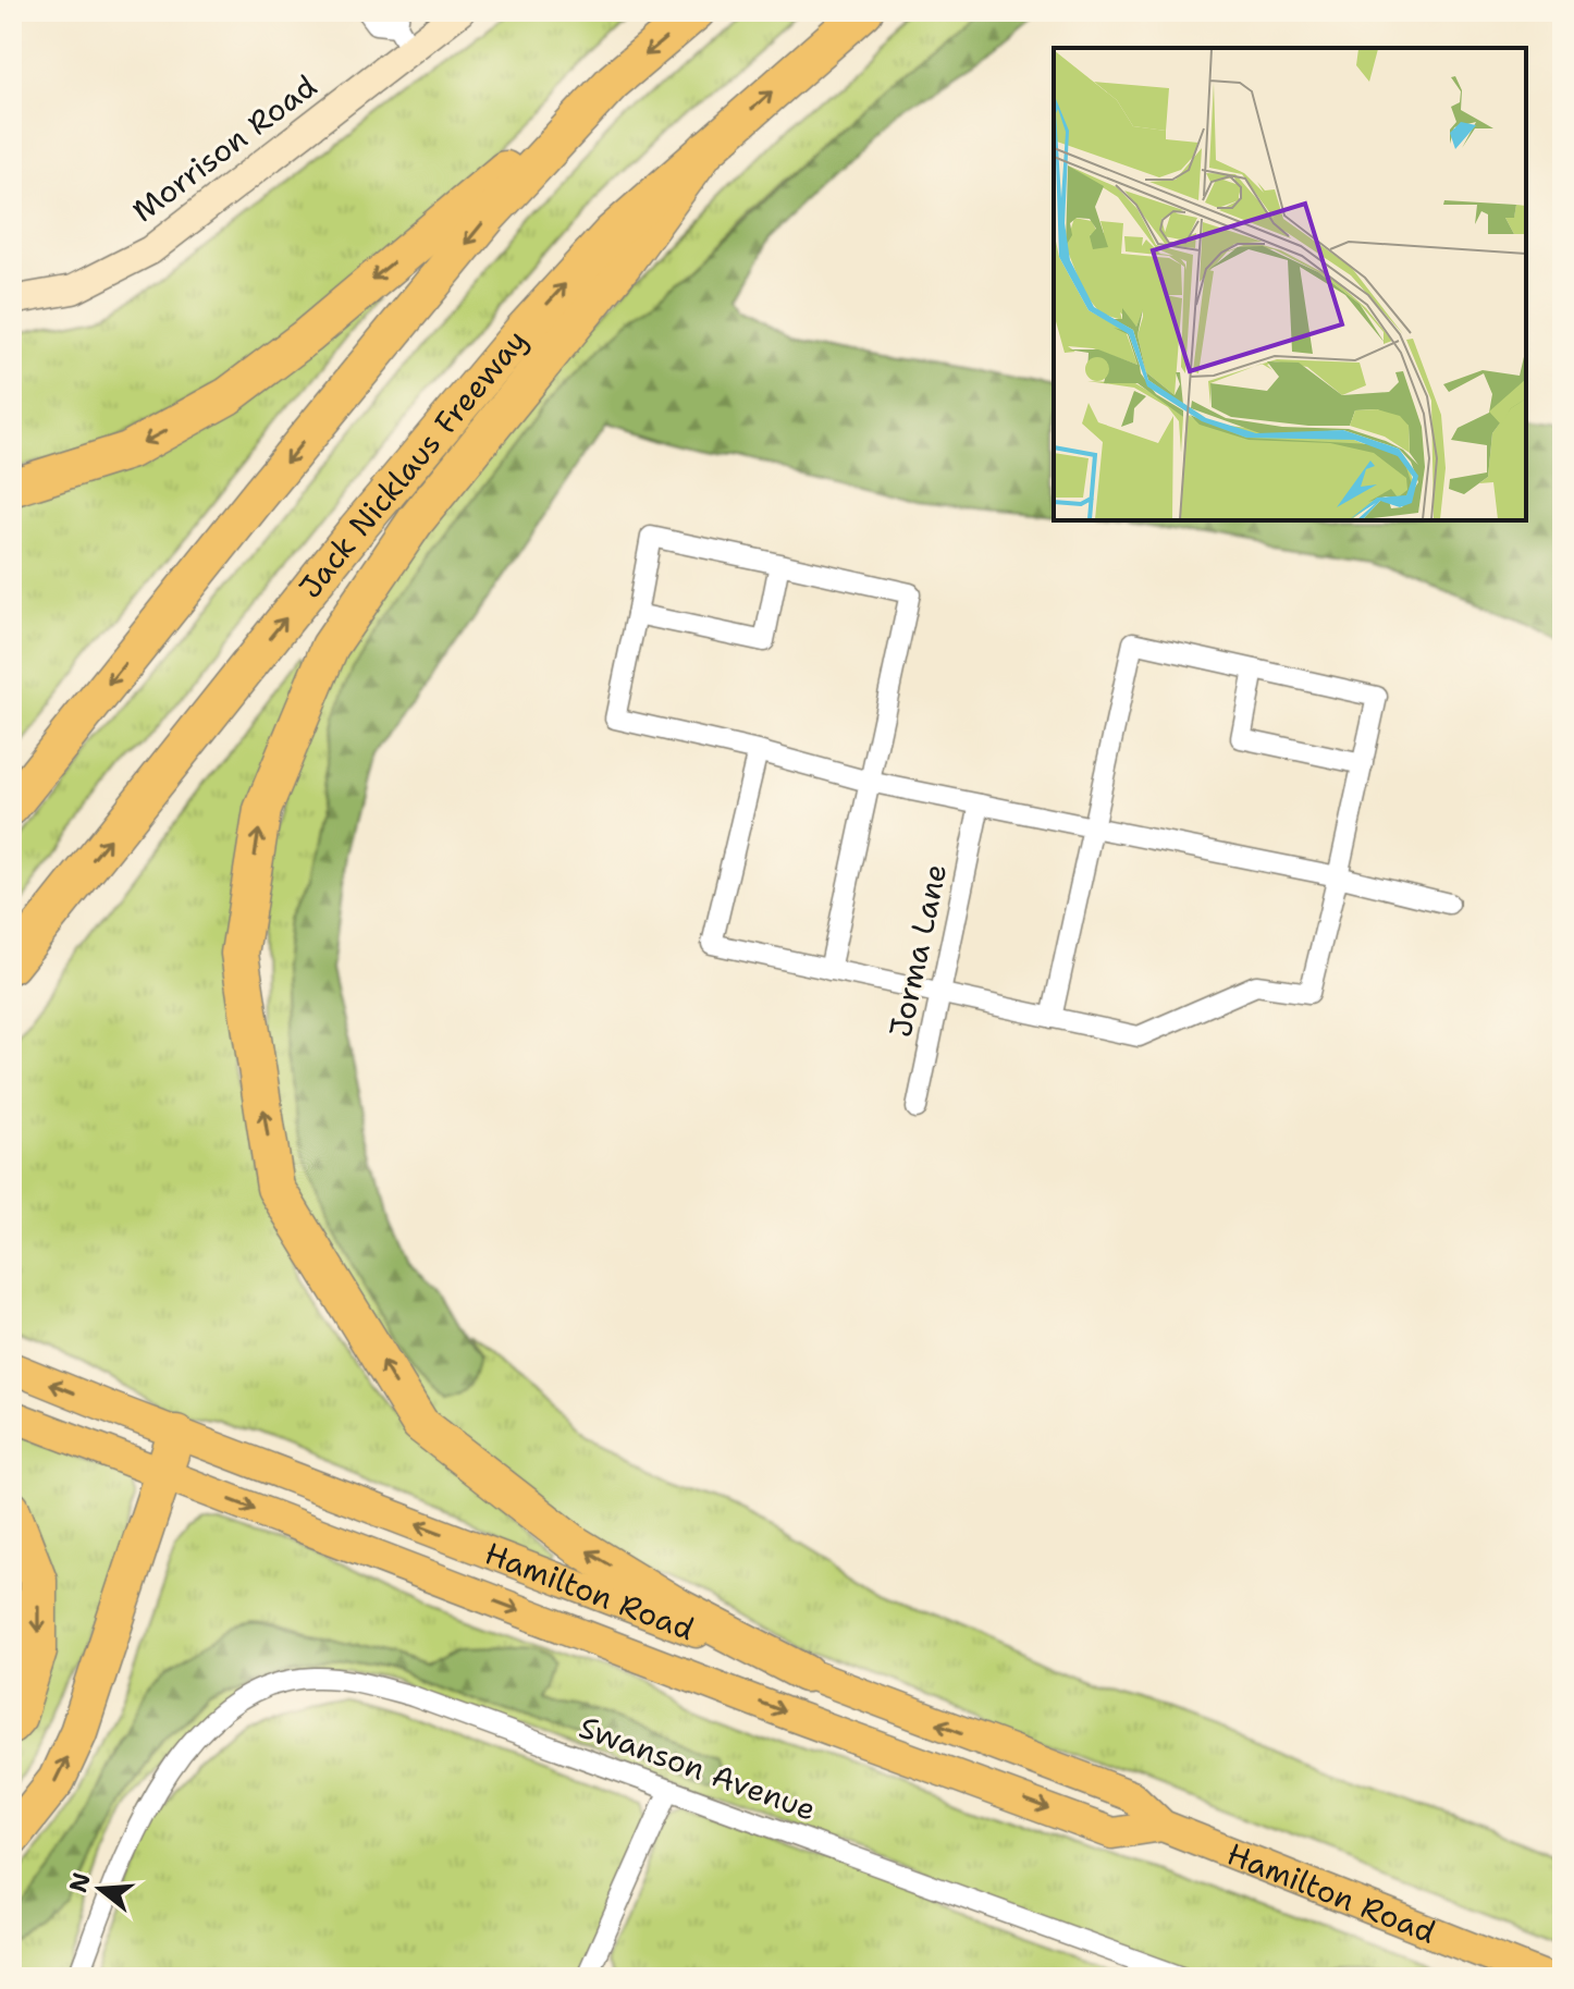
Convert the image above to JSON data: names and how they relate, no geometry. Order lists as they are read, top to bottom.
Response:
{
  "streets": {
    "highway": ["Jack Nicklaus Freeway"],
    "main road": ["Morrison Road", "Hamilton Road"],
    "street": ["Jorma Lane", "Swanson Avenue"]
  },
  "north": "left"
}
